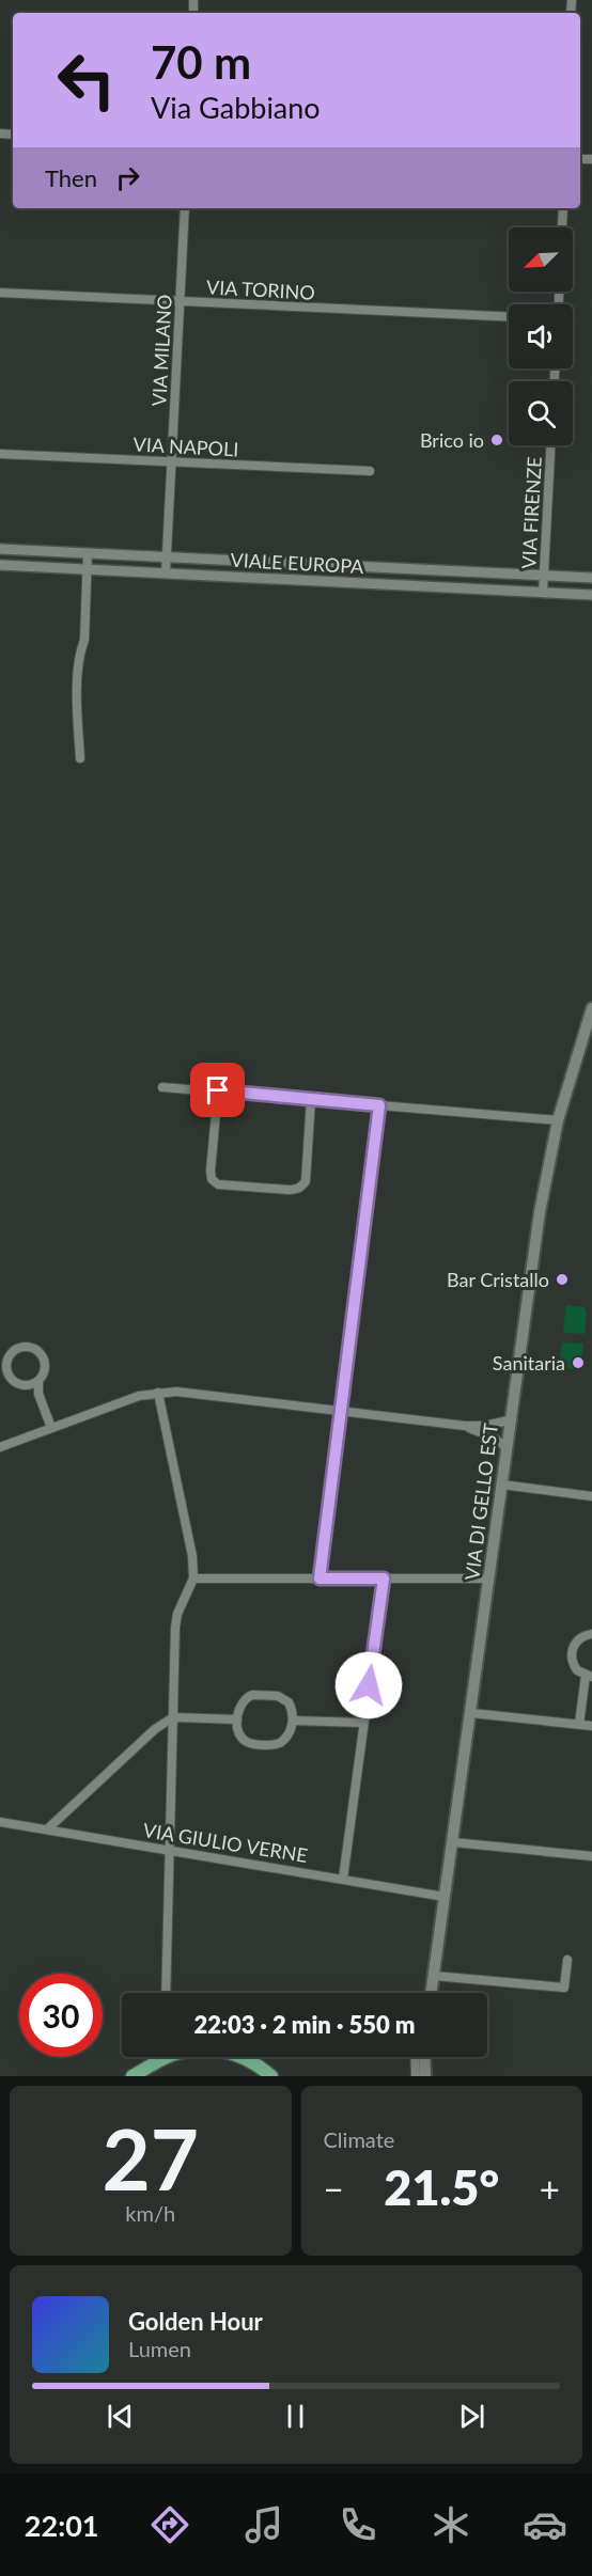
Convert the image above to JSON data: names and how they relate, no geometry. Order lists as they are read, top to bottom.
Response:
{
  "streets": {
    "main road": ["VIA DI GELLO EST"],
    "street": [
      "VIA TORINO",
      "VIA MILANO",
      "VIA NAPOLI",
      "VIA FIRENZE",
      "VIALE EUROPA",
      "VIA GIULIO VERNE"
    ]
  },
  "crossings": [
    ["VIA TORINO", "VIA MILANO"],
    ["VIA MILANO", "VIA NAPOLI"],
    ["VIA MILANO", "VIALE EUROPA"],
    ["VIA FIRENZE", "VIALE EUROPA"],
    ["VIA DI GELLO EST", "VIA GIULIO VERNE"]
  ],
  "places": ["Brico io", "Bar Cristallo", "Sanitaria"],
  "north": "bottom left",
  "page": {
    "turn": ["70 m", "Via Gabbiano"],
    "then": "Then",
    "limit": "30",
    "trip": "22:03 · 2 min · 550 m",
    "tile": [
      ["27", "km/h"],
      "Climate"
    ],
    "heat": ["−", "21.5°", "+"],
    "song": ["Golden Hour", "Lumen"],
    "tabs": "22:01"
  }
}
